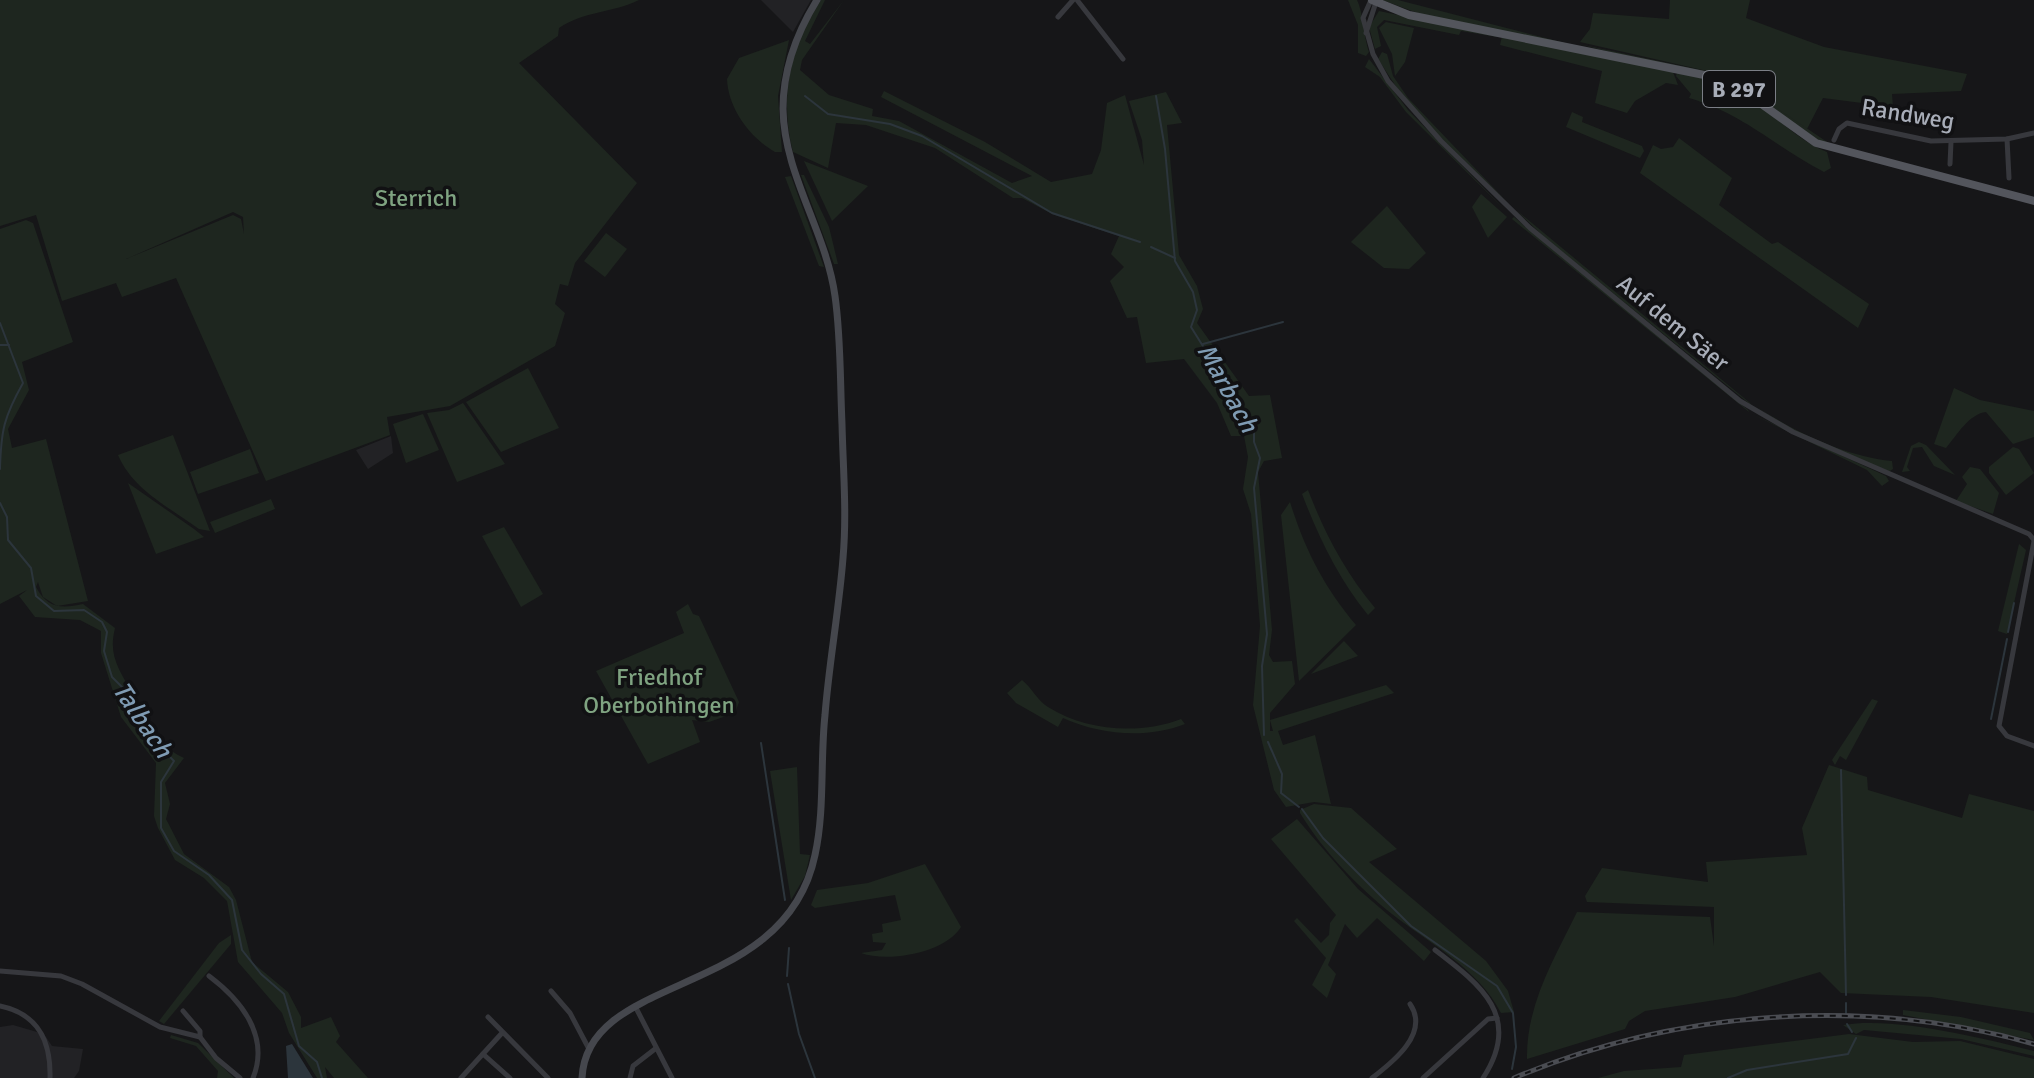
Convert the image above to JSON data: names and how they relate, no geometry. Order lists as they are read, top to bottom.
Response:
{
  "streets": {
    "main road": ["B 297"],
    "street": ["Randweg", "Auf dem Säer"]
  },
  "crossings": [
    ["B 297", "Auf dem Säer"]
  ],
  "water": ["Marbach", "Talbach"],
  "parks": ["Sterrich", "Friedhof Oberboihingen"]
}
